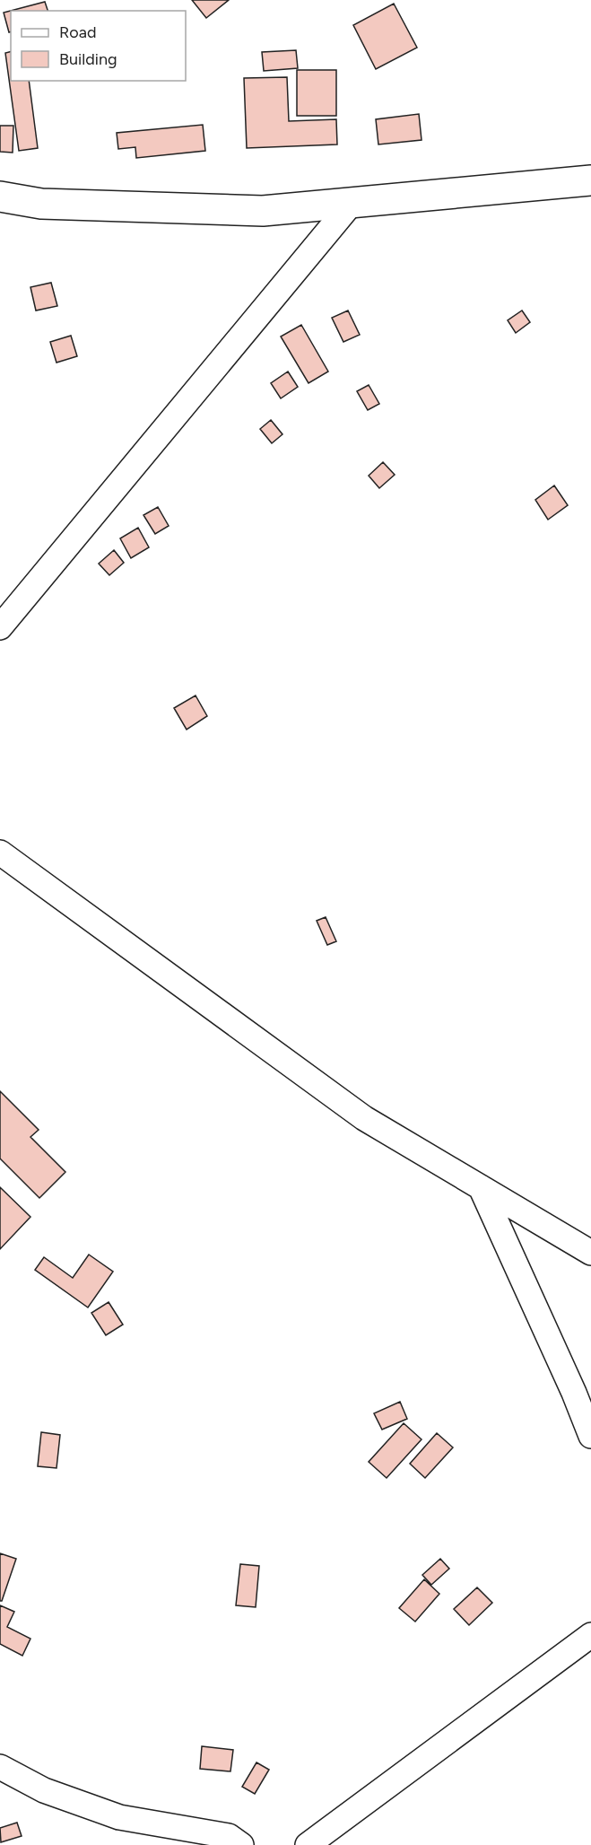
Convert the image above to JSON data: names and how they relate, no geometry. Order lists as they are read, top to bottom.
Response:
{
  "legend": ["Road", "Building"]
}
